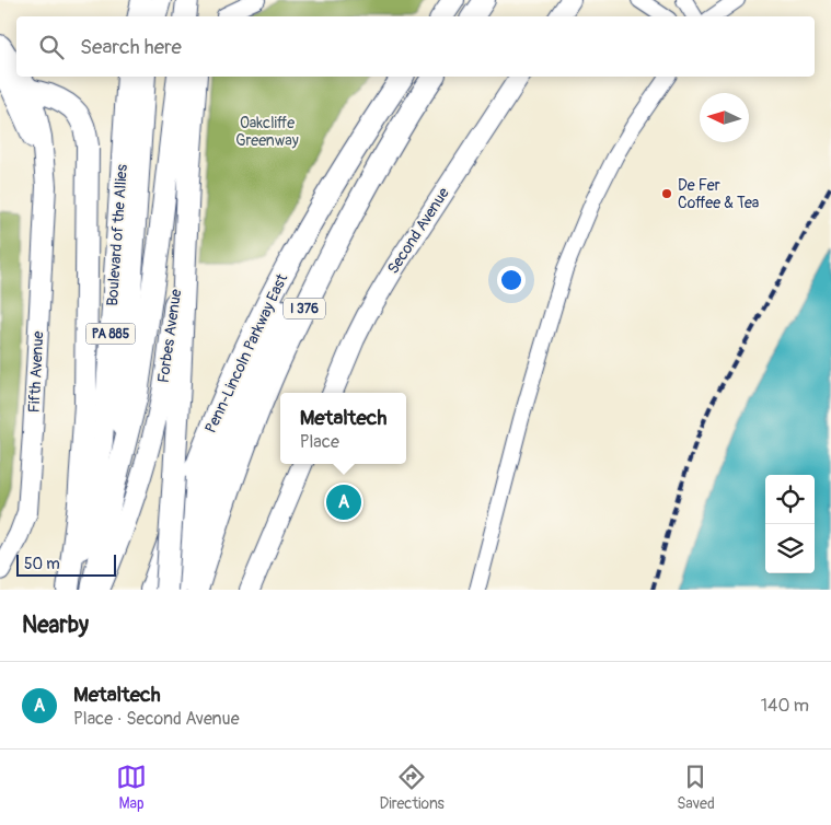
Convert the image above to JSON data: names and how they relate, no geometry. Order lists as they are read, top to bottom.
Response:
{
  "streets": {
    "highway": [
      "Boulevard of the Allies",
      "I 376",
      "PA 885",
      "Forbes Avenue",
      "Penn-Lincoln Parkway East",
      "Fifth Avenue"
    ],
    "main road": ["Second Avenue"]
  },
  "crossings": [
    ["Boulevard of the Allies", "Forbes Avenue"]
  ],
  "parks": ["Oakcliffe Greenway"],
  "places": ["De Fer Coffee & Tea"],
  "scale_bar": "50 m",
  "north": "left",
  "page": {
    "search": "Search here",
    "popup": ["Metaltech", "Place"],
    "pins": "A",
    "scale": "50 m",
    "heading": "Nearby",
    "list": [
      {
        "mark": "A",
        "name": "Metaltech",
        "note": "Place · Second Avenue",
        "value": "140 m"
      }
    ],
    "nav": ["Map", "Directions", "Saved"]
  }
}
